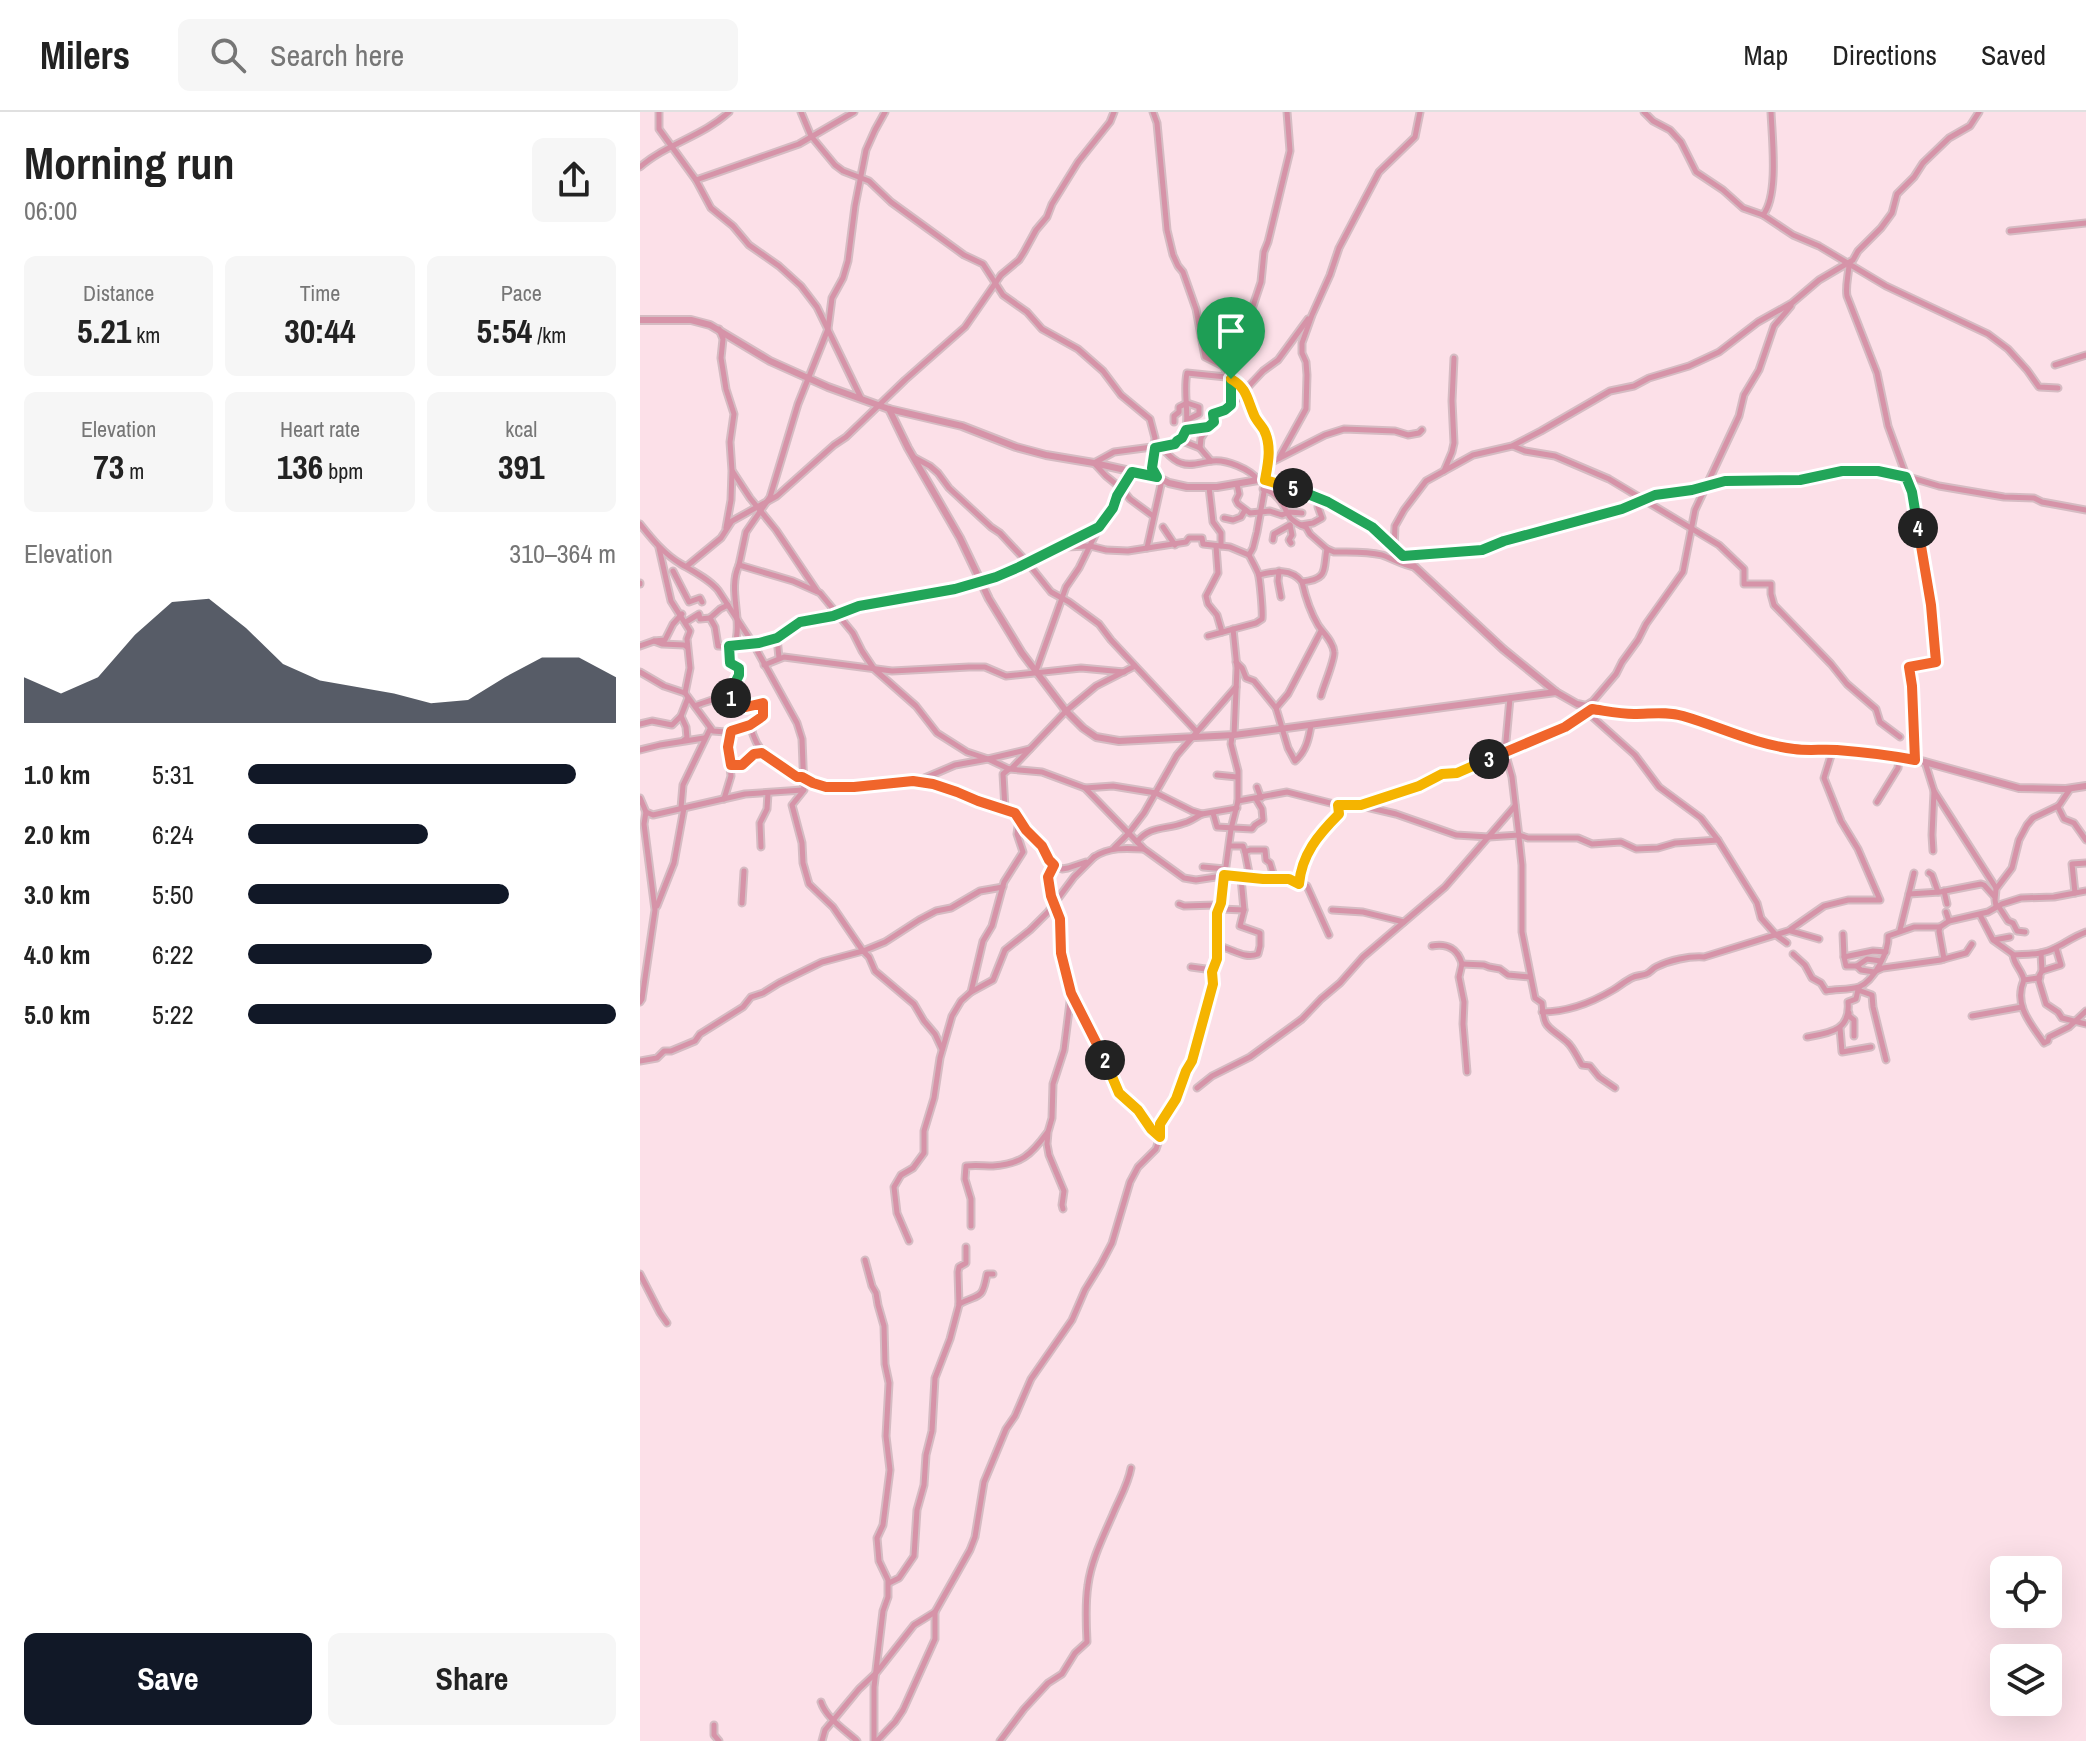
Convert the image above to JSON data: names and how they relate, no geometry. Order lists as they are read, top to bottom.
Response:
{
  "page": {
    "header": "Milers",
    "search": "Search here",
    "nav": ["Map", "Directions", "Saved"],
    "heading": ["Morning run", "06:00"],
    "stats": [
      ["Distance", "5.21 km"],
      ["Time", "30:44"],
      ["Pace", "5:54 /km"],
      ["Elevation", "73 m"],
      ["Heart rate", "136 bpm"],
      ["kcal", "391"]
    ],
    "pins": [
      "5",
      "4",
      "1",
      "3",
      "2"
    ],
    "chart": ["Elevation", "310–364 m"],
    "list": [
      {
        "name": "1.0 km",
        "note": "5:31"
      },
      {
        "name": "2.0 km",
        "note": "6:24"
      },
      {
        "name": "3.0 km",
        "note": "5:50"
      },
      {
        "name": "4.0 km",
        "note": "6:22"
      },
      {
        "name": "5.0 km",
        "note": "5:22"
      }
    ],
    "buttons": ["Save", "Share"]
  }
}
